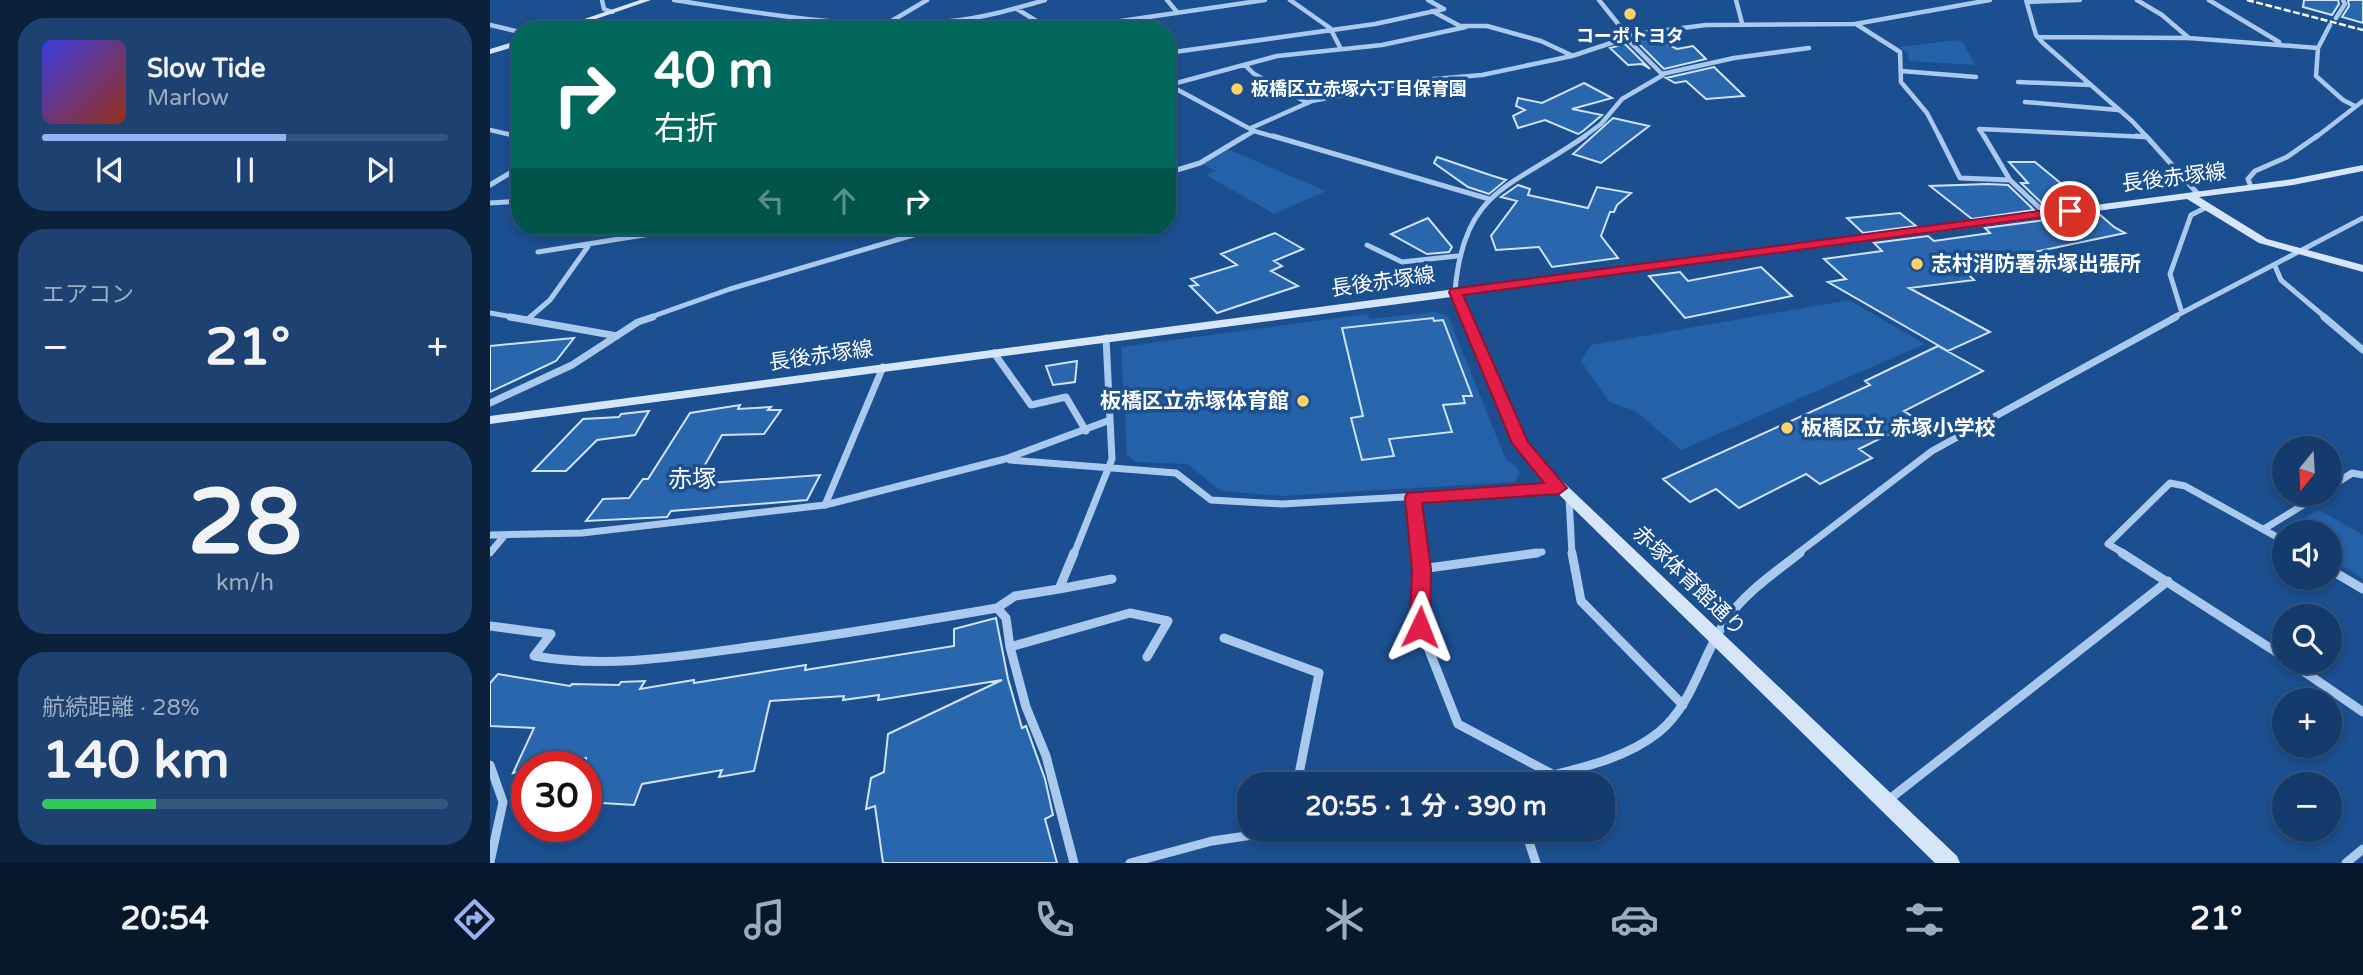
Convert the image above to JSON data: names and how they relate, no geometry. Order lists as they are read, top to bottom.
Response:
{
  "streets": {
    "main road": ["長後赤塚線", "赤塚体育館通り"]
  },
  "crossings": [
    ["長後赤塚線", "赤塚体育館通り"]
  ],
  "districts": ["赤塚"],
  "places": [
    "コーポトヨタ",
    "板橋区立赤塚六丁目保育園",
    "志村消防署赤塚出張所",
    "板橋区立赤塚体育館",
    "板橋区立 赤塚小学校"
  ],
  "north": "bottom",
  "page": {
    "turn": ["40 m", "右折"],
    "song": ["Slow Tide", "Marlow"],
    "tile": [
      "エアコン",
      ["28", "km/h"],
      ["航続距離 · 28%", "140 km"]
    ],
    "heat": ["−", "21°", "+"],
    "map_buttons": ["+", "−"],
    "limit": "30",
    "trip": "20:55 · 1 分 · 390 m",
    "tabs": ["20:54", "21°"]
  }
}
